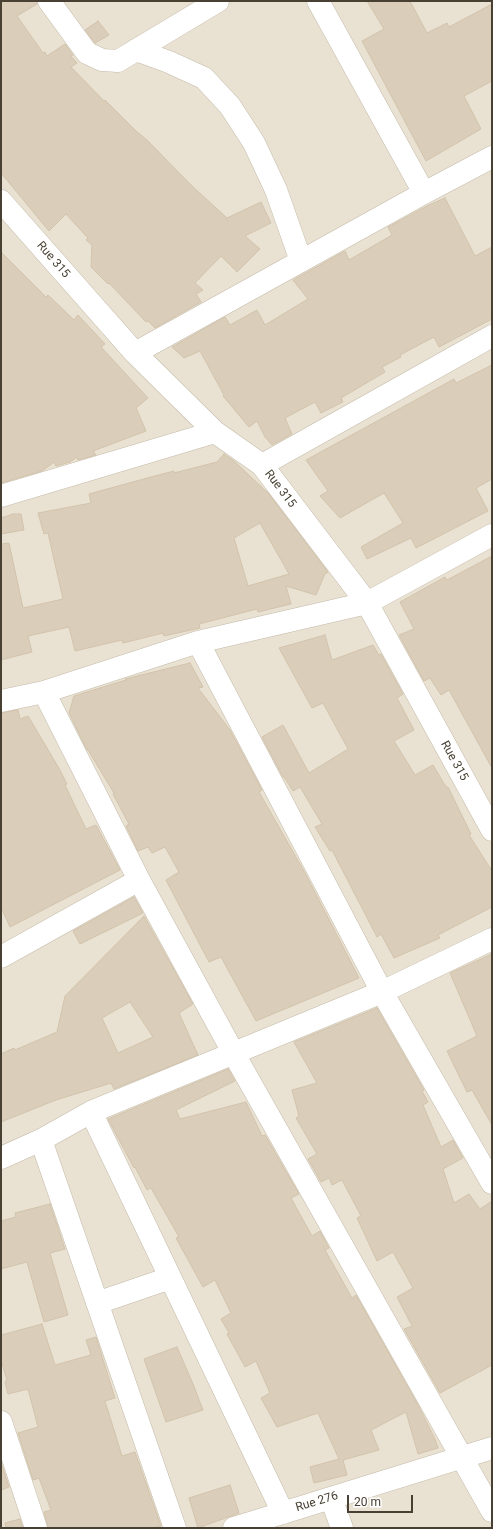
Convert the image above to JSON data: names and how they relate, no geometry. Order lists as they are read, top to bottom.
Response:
{
  "streets": {
    "street": ["Rue 315", "Rue 276"]
  },
  "scale_bar": "20 m"
}
